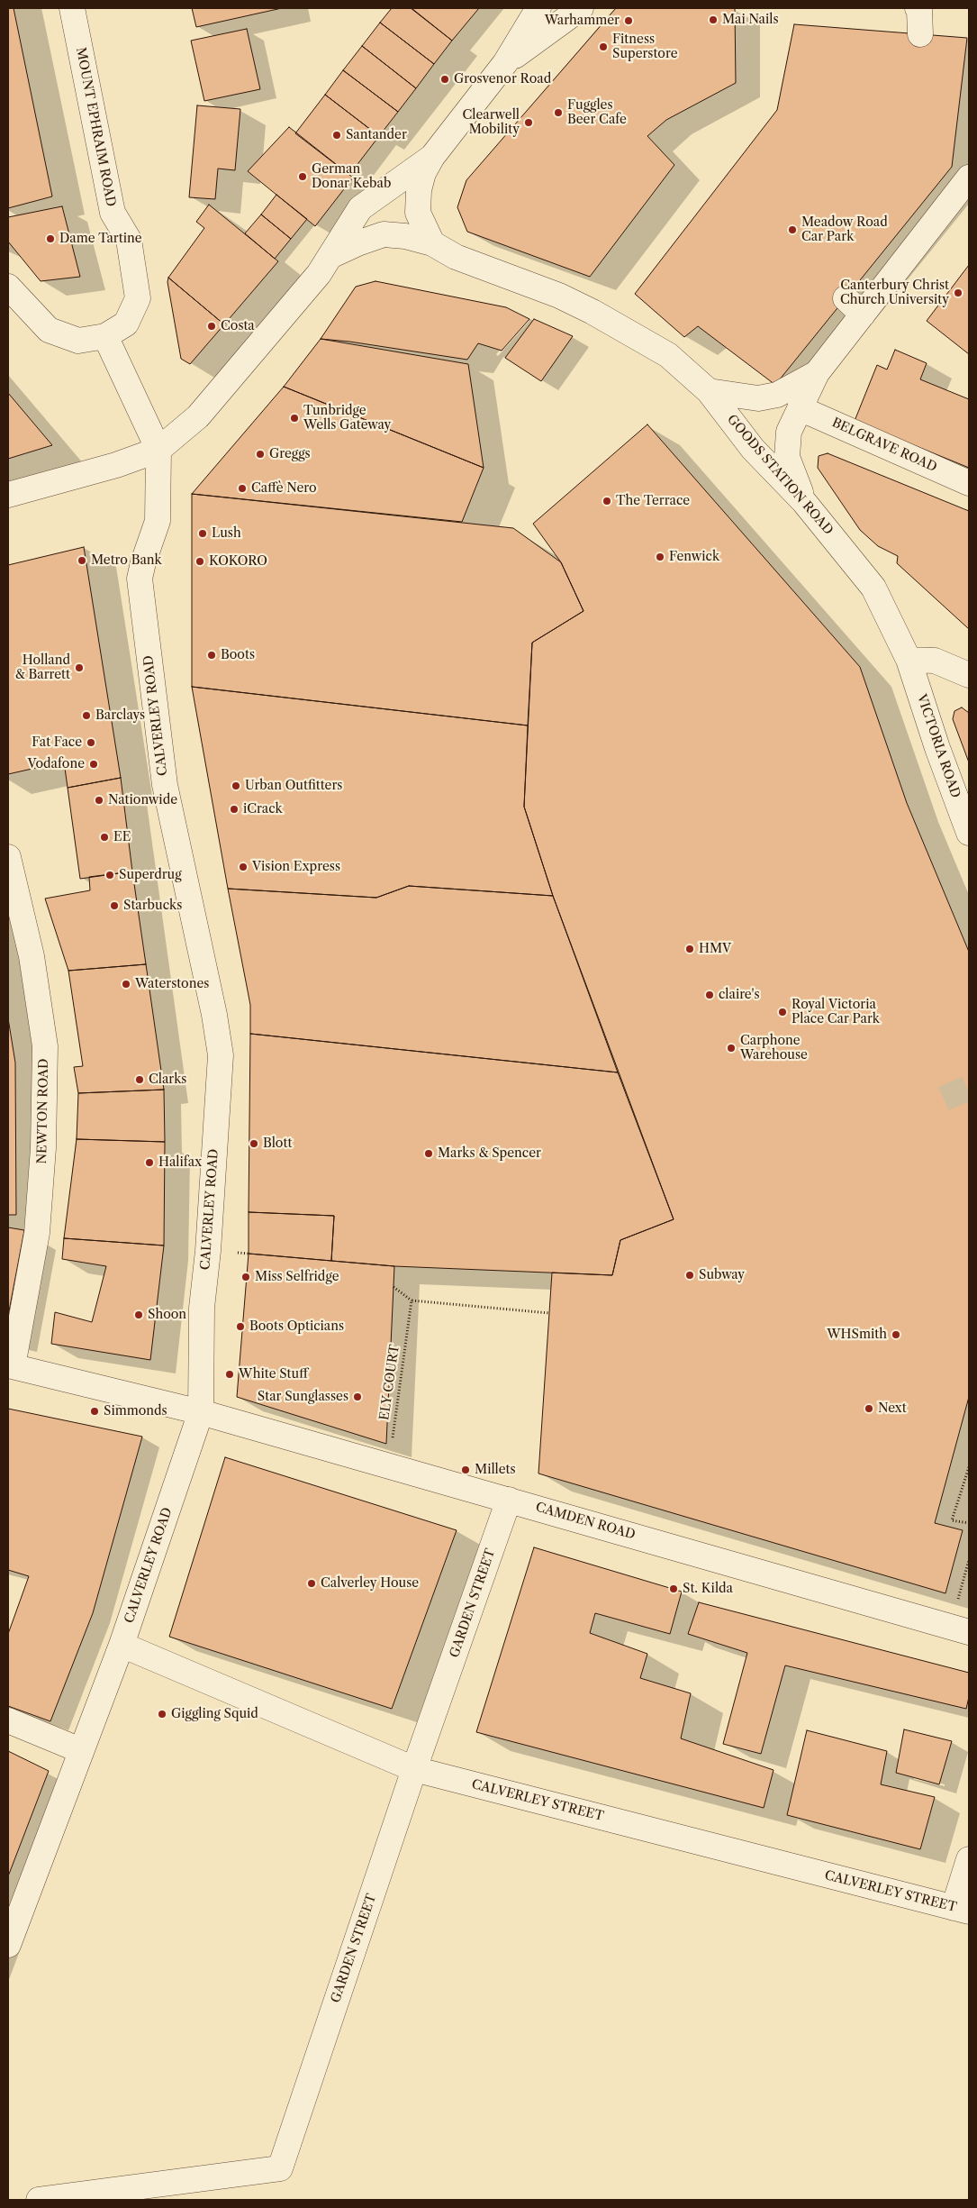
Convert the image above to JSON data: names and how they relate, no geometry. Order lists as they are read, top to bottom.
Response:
{
  "streets": {
    "street": [
      "MOUNT EPHRAIM ROAD",
      "BELGRAVE ROAD",
      "GOODS STATION ROAD",
      "CALVERLEY ROAD",
      "VICTORIA ROAD",
      "NEWTON ROAD",
      "CAMDEN ROAD",
      "GARDEN STREET",
      "CALVERLEY STREET"
    ],
    "path": ["ELY COURT"]
  },
  "crossings": [
    ["GOODS STATION ROAD", "VICTORIA ROAD"],
    ["CALVERLEY ROAD", "CAMDEN ROAD"],
    ["CALVERLEY ROAD", "CALVERLEY STREET"],
    ["NEWTON ROAD", "CAMDEN ROAD"],
    ["ELY COURT", "CAMDEN ROAD"],
    ["CAMDEN ROAD", "GARDEN STREET"],
    ["GARDEN STREET", "CALVERLEY STREET"]
  ],
  "places": [
    "Mai Nails",
    "Warhammer",
    "Fitness Superstore",
    "Grosvenor Road",
    "Fuggles Beer Cafe",
    "Clearwell Mobility",
    "Santander",
    "German Donar Kebab",
    "Meadow Road Car Park",
    "Dame Tartine",
    "Canterbury Christ Church University",
    "Costa",
    "Tunbridge Wells Gateway",
    "Greggs",
    "Caffè Nero",
    "The Terrace",
    "Lush",
    "Fenwick",
    "Metro Bank",
    "KOKORO",
    "Boots",
    "Holland & Barrett",
    "Barclays",
    "Fat Face",
    "Vodafone",
    "Urban Outfitters",
    "Nationwide",
    "iCrack",
    "EE",
    "Vision Express",
    "Superdrug",
    "Starbucks",
    "HMV",
    "Waterstones",
    "claire's",
    "Royal Victoria Place Car Park",
    "Carphone Warehouse",
    "Clarks",
    "Blott",
    "Marks & Spencer",
    "Halifax",
    "Subway",
    "Miss Selfridge",
    "Shoon",
    "Boots Opticians",
    "WHSmith",
    "White Stuff",
    "Star Sunglasses",
    "Next",
    "Simmonds",
    "Millets",
    "Calverley House",
    "St. Kilda",
    "Giggling Squid"
  ]
}
